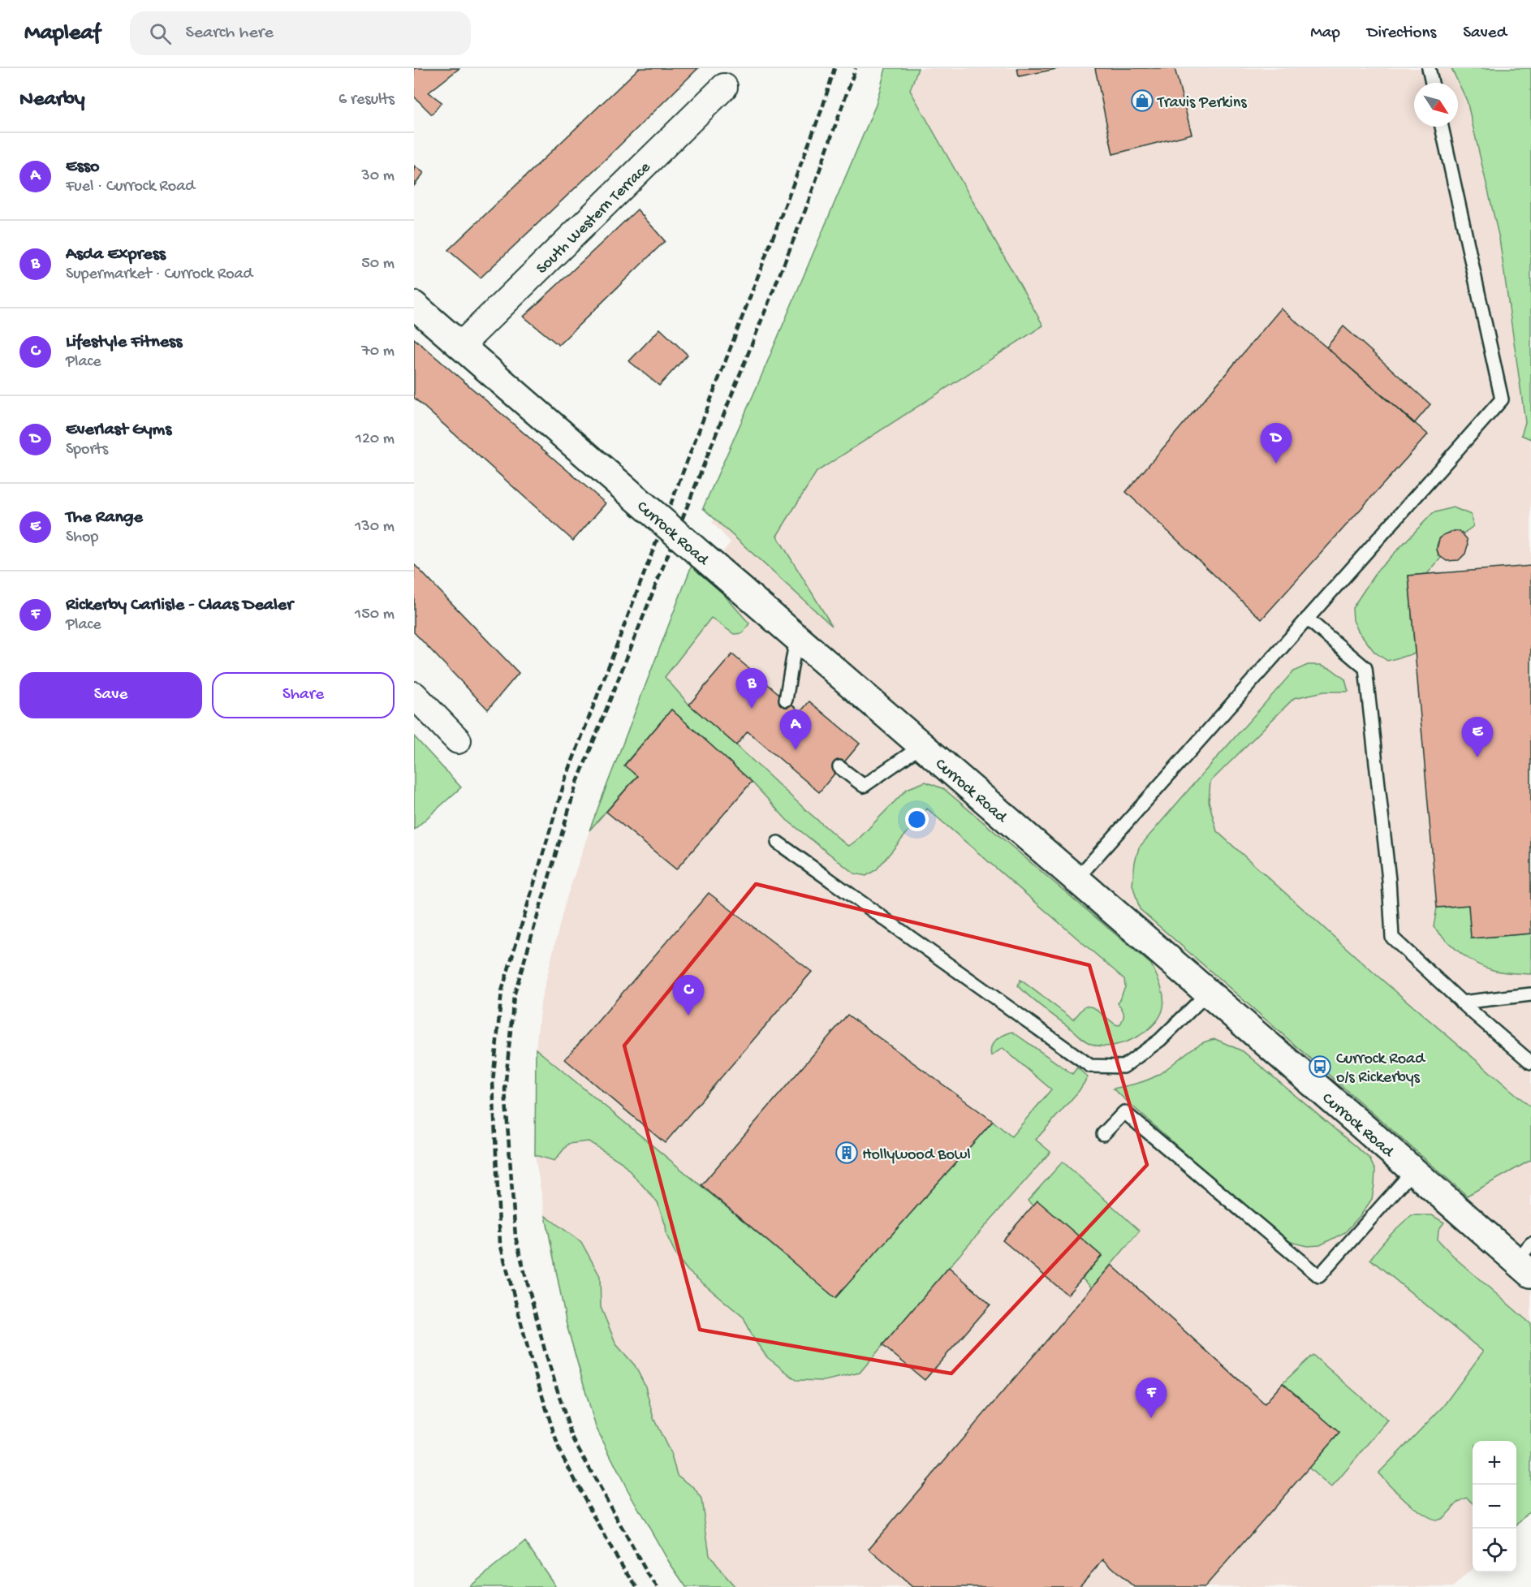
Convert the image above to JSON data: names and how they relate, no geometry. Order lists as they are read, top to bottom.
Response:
{
  "streets": {
    "street": ["South Western Terrace", "Currock Road"]
  },
  "crossings": [
    ["South Western Terrace", "Currock Road"]
  ],
  "places": {
    "shop": ["Travis Perkins"],
    "bus stop": ["Currock Road o/s Rickerbys"],
    "building": ["Hollywood Bowl"]
  },
  "north": "bottom right",
  "page": {
    "header": "Mapleaf",
    "search": "Search here",
    "nav": ["Map", "Directions", "Saved"],
    "heading": ["Nearby", "6 results"],
    "list": [
      {
        "mark": "A",
        "name": "Esso",
        "note": "Fuel · Currock Road",
        "value": "30 m"
      },
      {
        "mark": "B",
        "name": "Asda Express",
        "note": "Supermarket · Currock Road",
        "value": "50 m"
      },
      {
        "mark": "C",
        "name": "Lifestyle Fitness",
        "note": "Place",
        "value": "70 m"
      },
      {
        "mark": "D",
        "name": "Everlast Gyms",
        "note": "Sports",
        "value": "120 m"
      },
      {
        "mark": "E",
        "name": "The Range",
        "note": "Shop",
        "value": "130 m"
      },
      {
        "mark": "F",
        "name": "Rickerby Carlisle - Claas Dealer",
        "note": "Place",
        "value": "150 m"
      }
    ],
    "pins": [
      "D",
      "B",
      "A",
      "E",
      "C",
      "F"
    ],
    "buttons": ["Save", "Share"],
    "map_buttons": ["+", "−"]
  }
}
